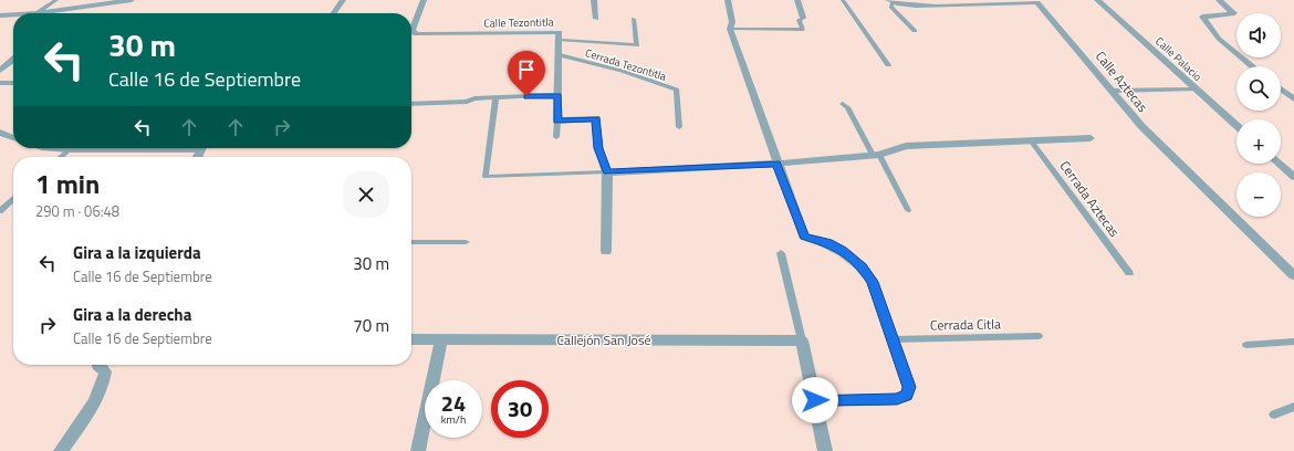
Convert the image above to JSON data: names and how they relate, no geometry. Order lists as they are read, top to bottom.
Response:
{
  "streets": {
    "street": [
      "Calle Tezontitla",
      "Calle Palacio",
      "Calle Aztecas",
      "Callejón San José"
    ],
    "lane": ["Cerrada Tezontitla", "Cerrada Aztecas", "Cerrada Citla"]
  },
  "crossings": [
    ["Calle Tezontitla", "Cerrada Tezontitla"]
  ],
  "page": {
    "map_buttons": ["+", "−"],
    "turn": ["30 m", "Calle 16 de Septiembre"],
    "heading": ["1 min", "290 m · 06:48"],
    "list": [
      {
        "name": "Gira a la izquierda",
        "note": "Calle 16 de Septiembre",
        "value": "30 m"
      },
      {
        "name": "Gira a la derecha",
        "note": "Calle 16 de Septiembre",
        "value": "70 m"
      }
    ],
    "speed": "24 km/h",
    "limit": "30"
  }
}
